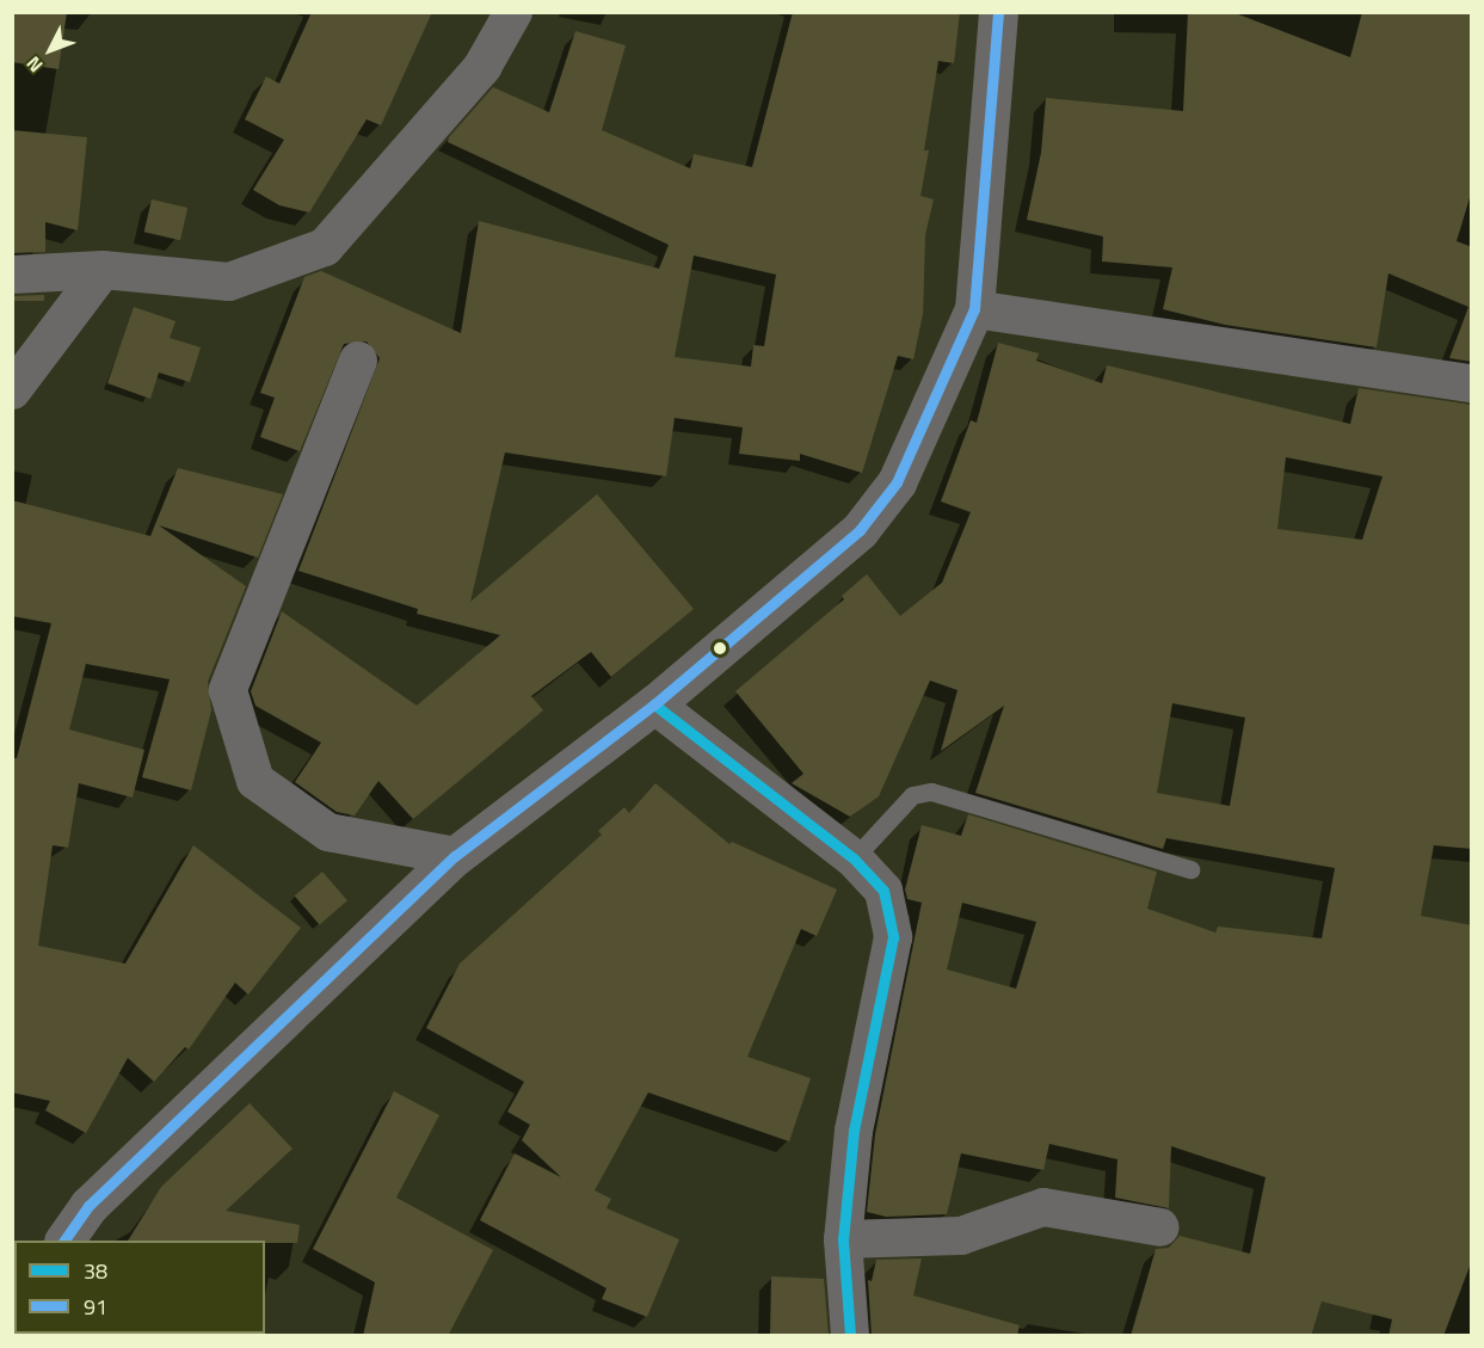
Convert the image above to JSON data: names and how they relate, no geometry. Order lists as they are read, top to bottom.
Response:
{
  "lines": ["transit line 91", "transit line 38"],
  "legend": ["38", "91"],
  "north": "bottom left"
}
